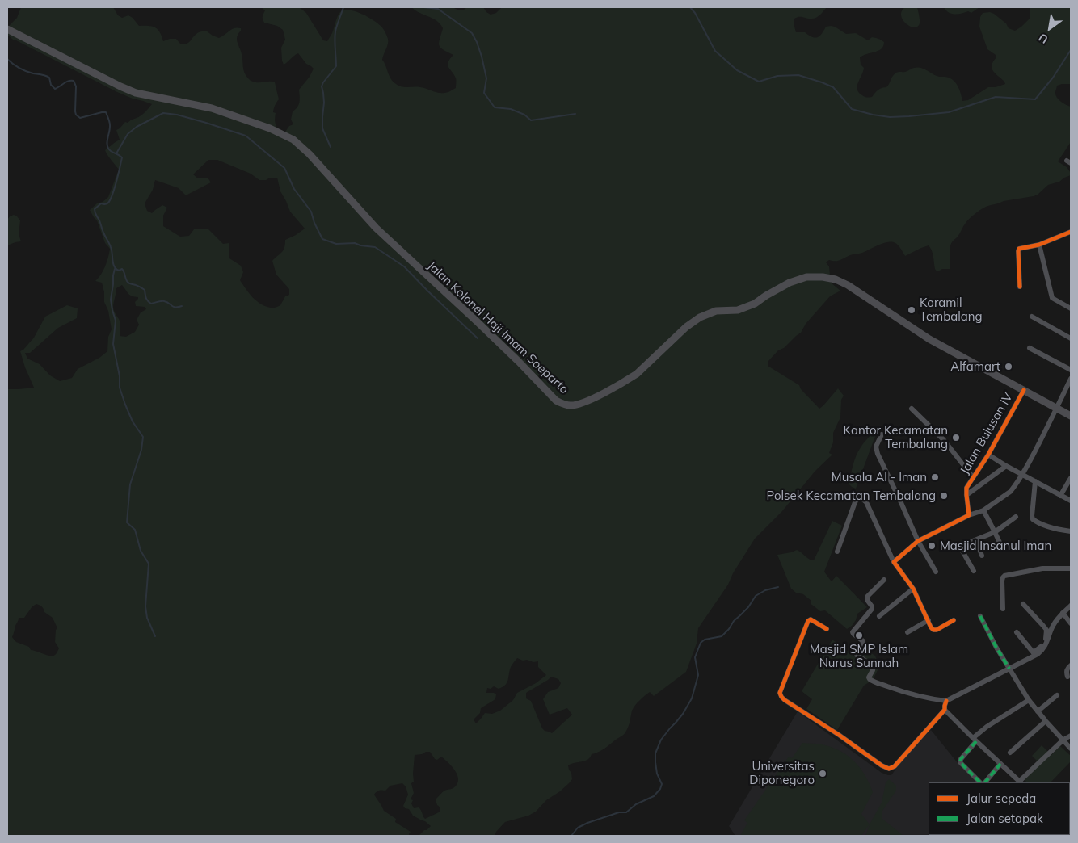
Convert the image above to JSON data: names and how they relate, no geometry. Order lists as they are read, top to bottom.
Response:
{
  "streets": {
    "main road": ["Jalan Kolonel Haji Imam Soeparto"],
    "street": ["Jalan Bulusan IV"]
  },
  "crossings": [
    ["Jalan Kolonel Haji Imam Soeparto", "Jalan Bulusan IV"]
  ],
  "places": [
    "Koramil Tembalang",
    "Alfamart",
    "Kantor Kecamatan Tembalang",
    "Musala Al - Iman",
    "Polsek Kecamatan Tembalang",
    "Masjid Insanul Iman",
    "Masjid SMP Islam Nurus Sunnah",
    "Universitas Diponegoro"
  ],
  "legend": ["Jalur sepeda", "Jalan setapak"],
  "north": "bottom left"
}
